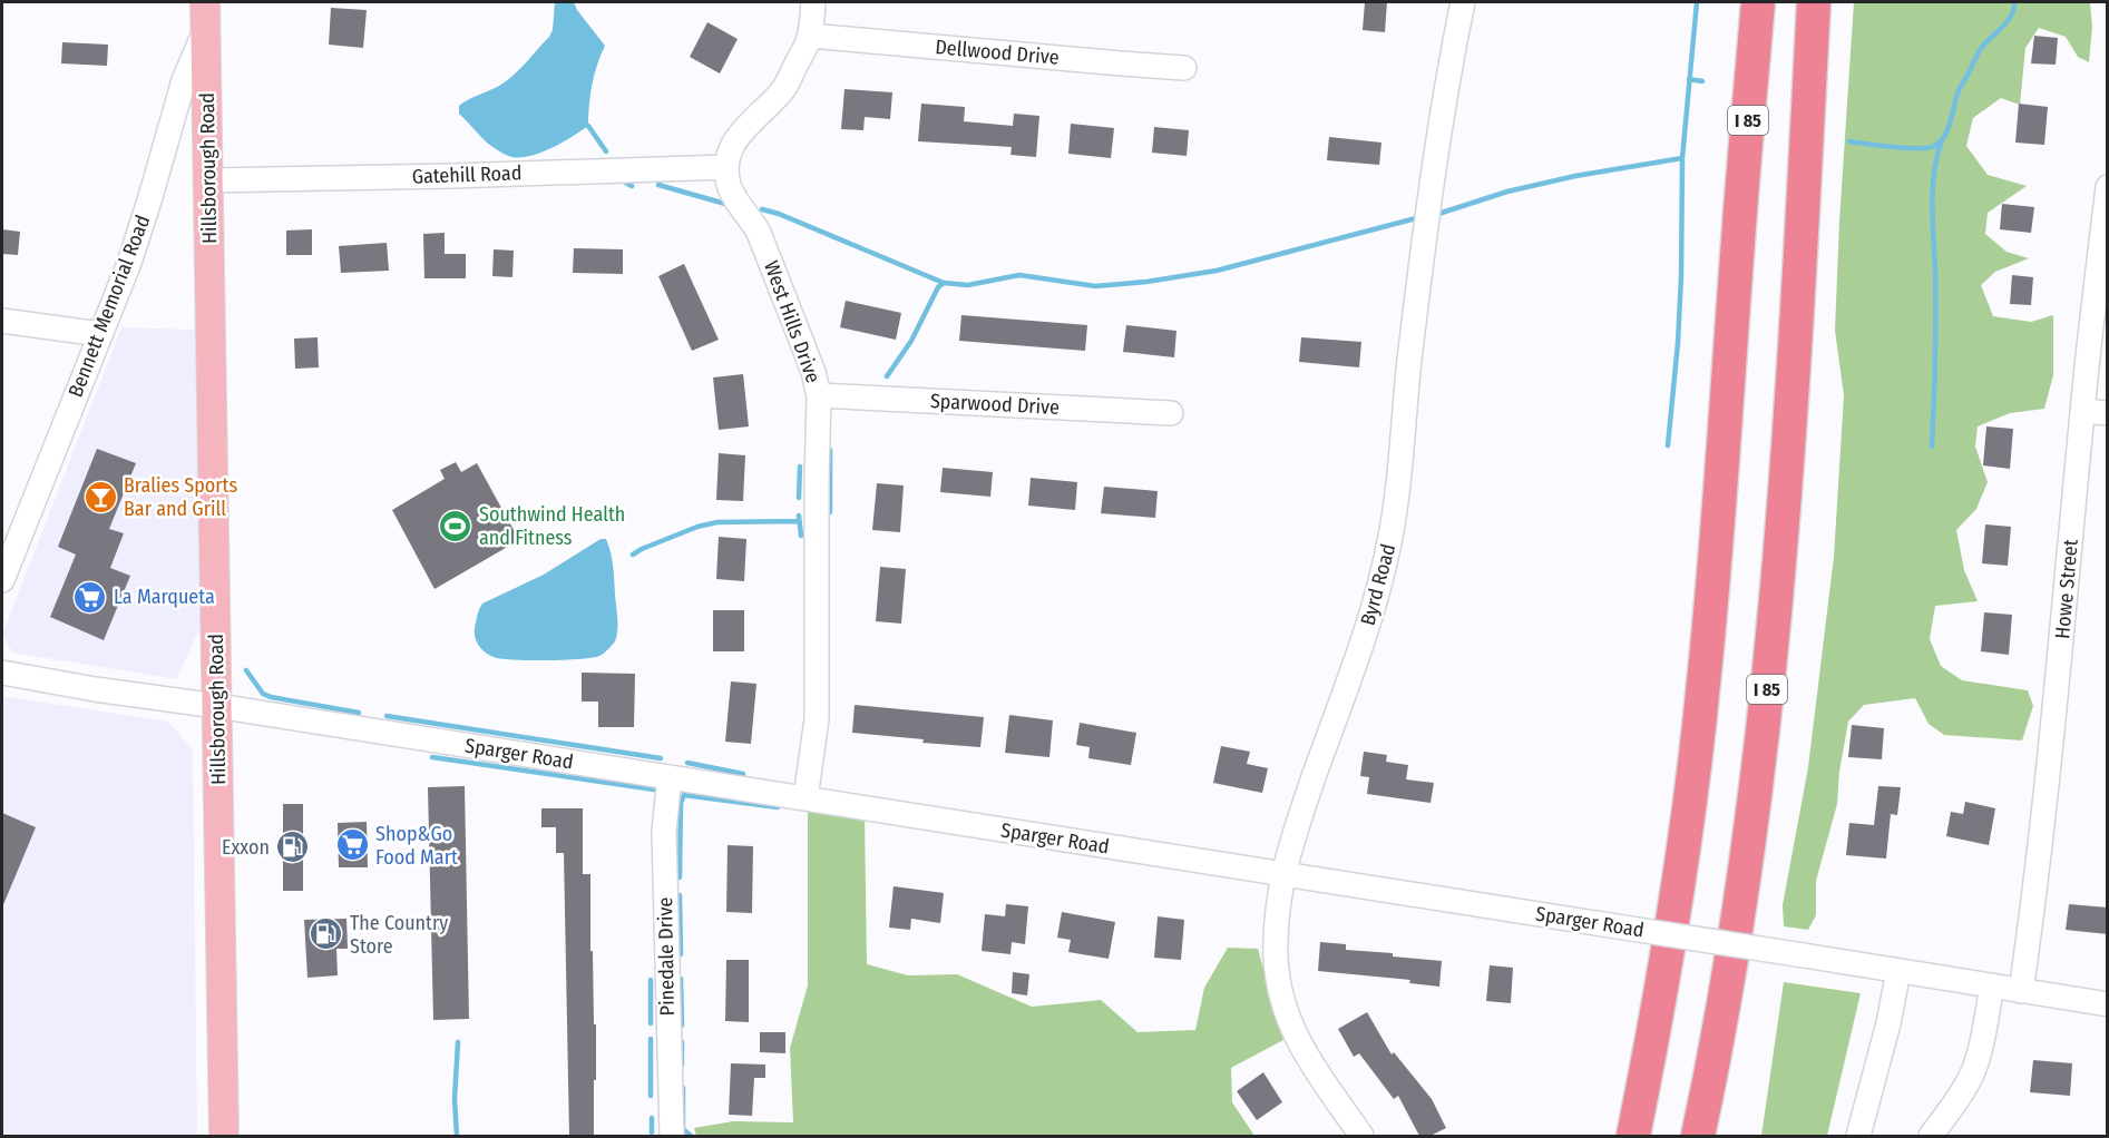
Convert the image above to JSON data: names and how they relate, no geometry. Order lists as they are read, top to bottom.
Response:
{
  "streets": {
    "highway": ["I 85"],
    "main road": ["Hillsborough Road"],
    "street": [
      "Dellwood Drive",
      "Gatehill Road",
      "Bennett Memorial Road",
      "West Hills Drive",
      "Sparwood Drive",
      "Byrd Road",
      "Howe Street",
      "Sparger Road",
      "Pinedale Drive"
    ]
  },
  "crossings": [
    ["Hillsborough Road", "Gatehill Road"],
    ["Hillsborough Road", "Bennett Memorial Road"],
    ["Hillsborough Road", "Sparger Road"],
    ["Gatehill Road", "West Hills Drive"],
    ["West Hills Drive", "Sparwood Drive"],
    ["West Hills Drive", "Sparger Road"],
    ["Byrd Road", "Sparger Road"],
    ["Howe Street", "Sparger Road"],
    ["Sparger Road", "Pinedale Drive"]
  ],
  "places": {
    "bar": ["Bralies Sports Bar and Grill"],
    "sports": ["Southwind Health and Fitness"],
    "supermarket": ["La Marqueta", "Shop&Go Food Mart"],
    "fuel station": ["Exxon", "The Country Store"]
  }
}
